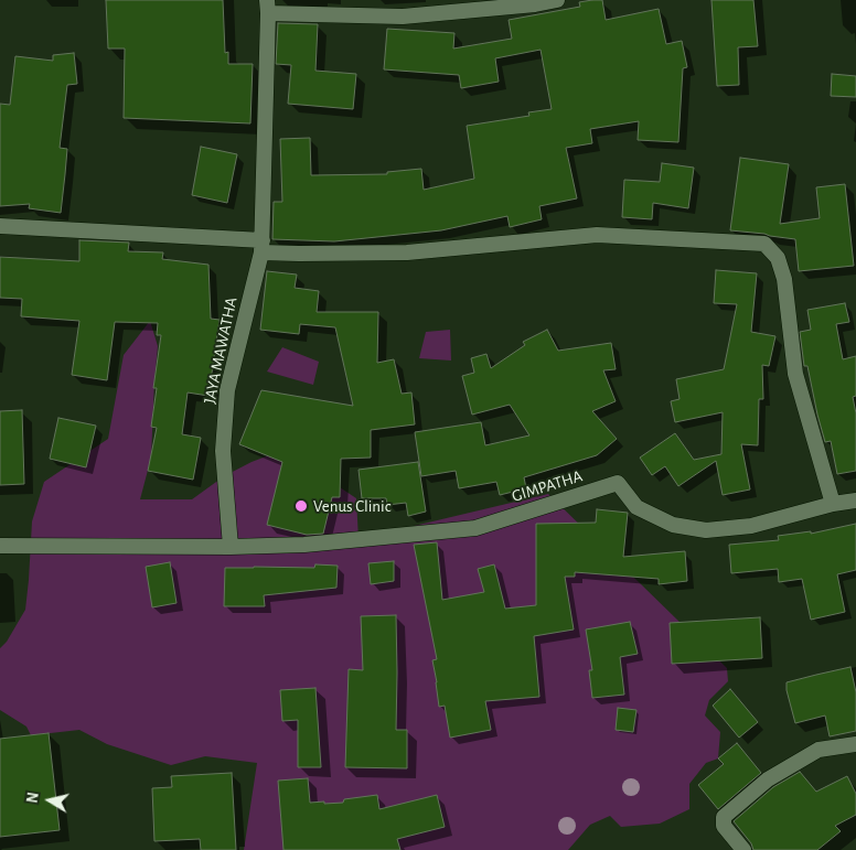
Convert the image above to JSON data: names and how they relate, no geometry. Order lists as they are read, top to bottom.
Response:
{
  "streets": {
    "street": ["JAYA MAWATHA", "GIMPATHA"]
  },
  "crossings": [
    ["JAYA MAWATHA", "GIMPATHA"]
  ],
  "places": ["Venus Clinic"],
  "north": "left"
}
